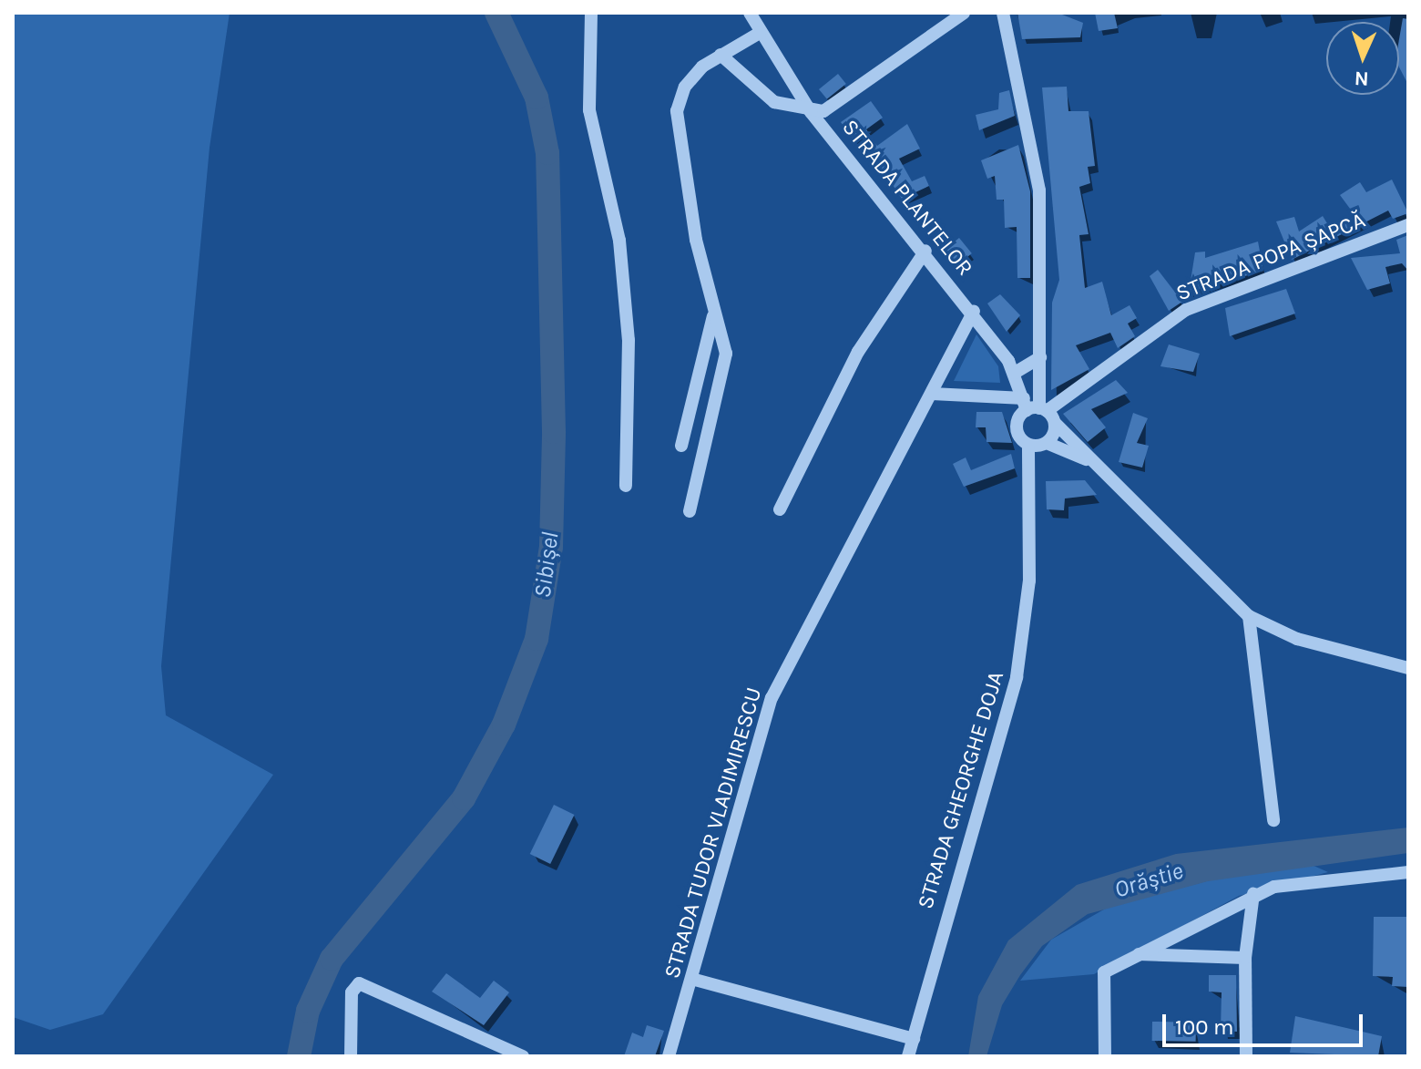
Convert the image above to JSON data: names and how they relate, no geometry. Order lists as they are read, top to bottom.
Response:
{
  "streets": {
    "street": [
      "STRADA PLANTELOR",
      "STRADA POPA ȘAPCĂ",
      "STRADA GHEORGHE DOJA",
      "STRADA TUDOR VLADIMIRESCU"
    ]
  },
  "crossings": [
    ["STRADA PLANTELOR", "STRADA POPA ȘAPCĂ"],
    ["STRADA PLANTELOR", "STRADA GHEORGHE DOJA"],
    ["STRADA PLANTELOR", "STRADA TUDOR VLADIMIRESCU"],
    ["STRADA POPA ȘAPCĂ", "STRADA GHEORGHE DOJA"]
  ],
  "water": ["Sibișel", "Orăștie"],
  "scale_bar": "100 m",
  "north": "bottom"
}
